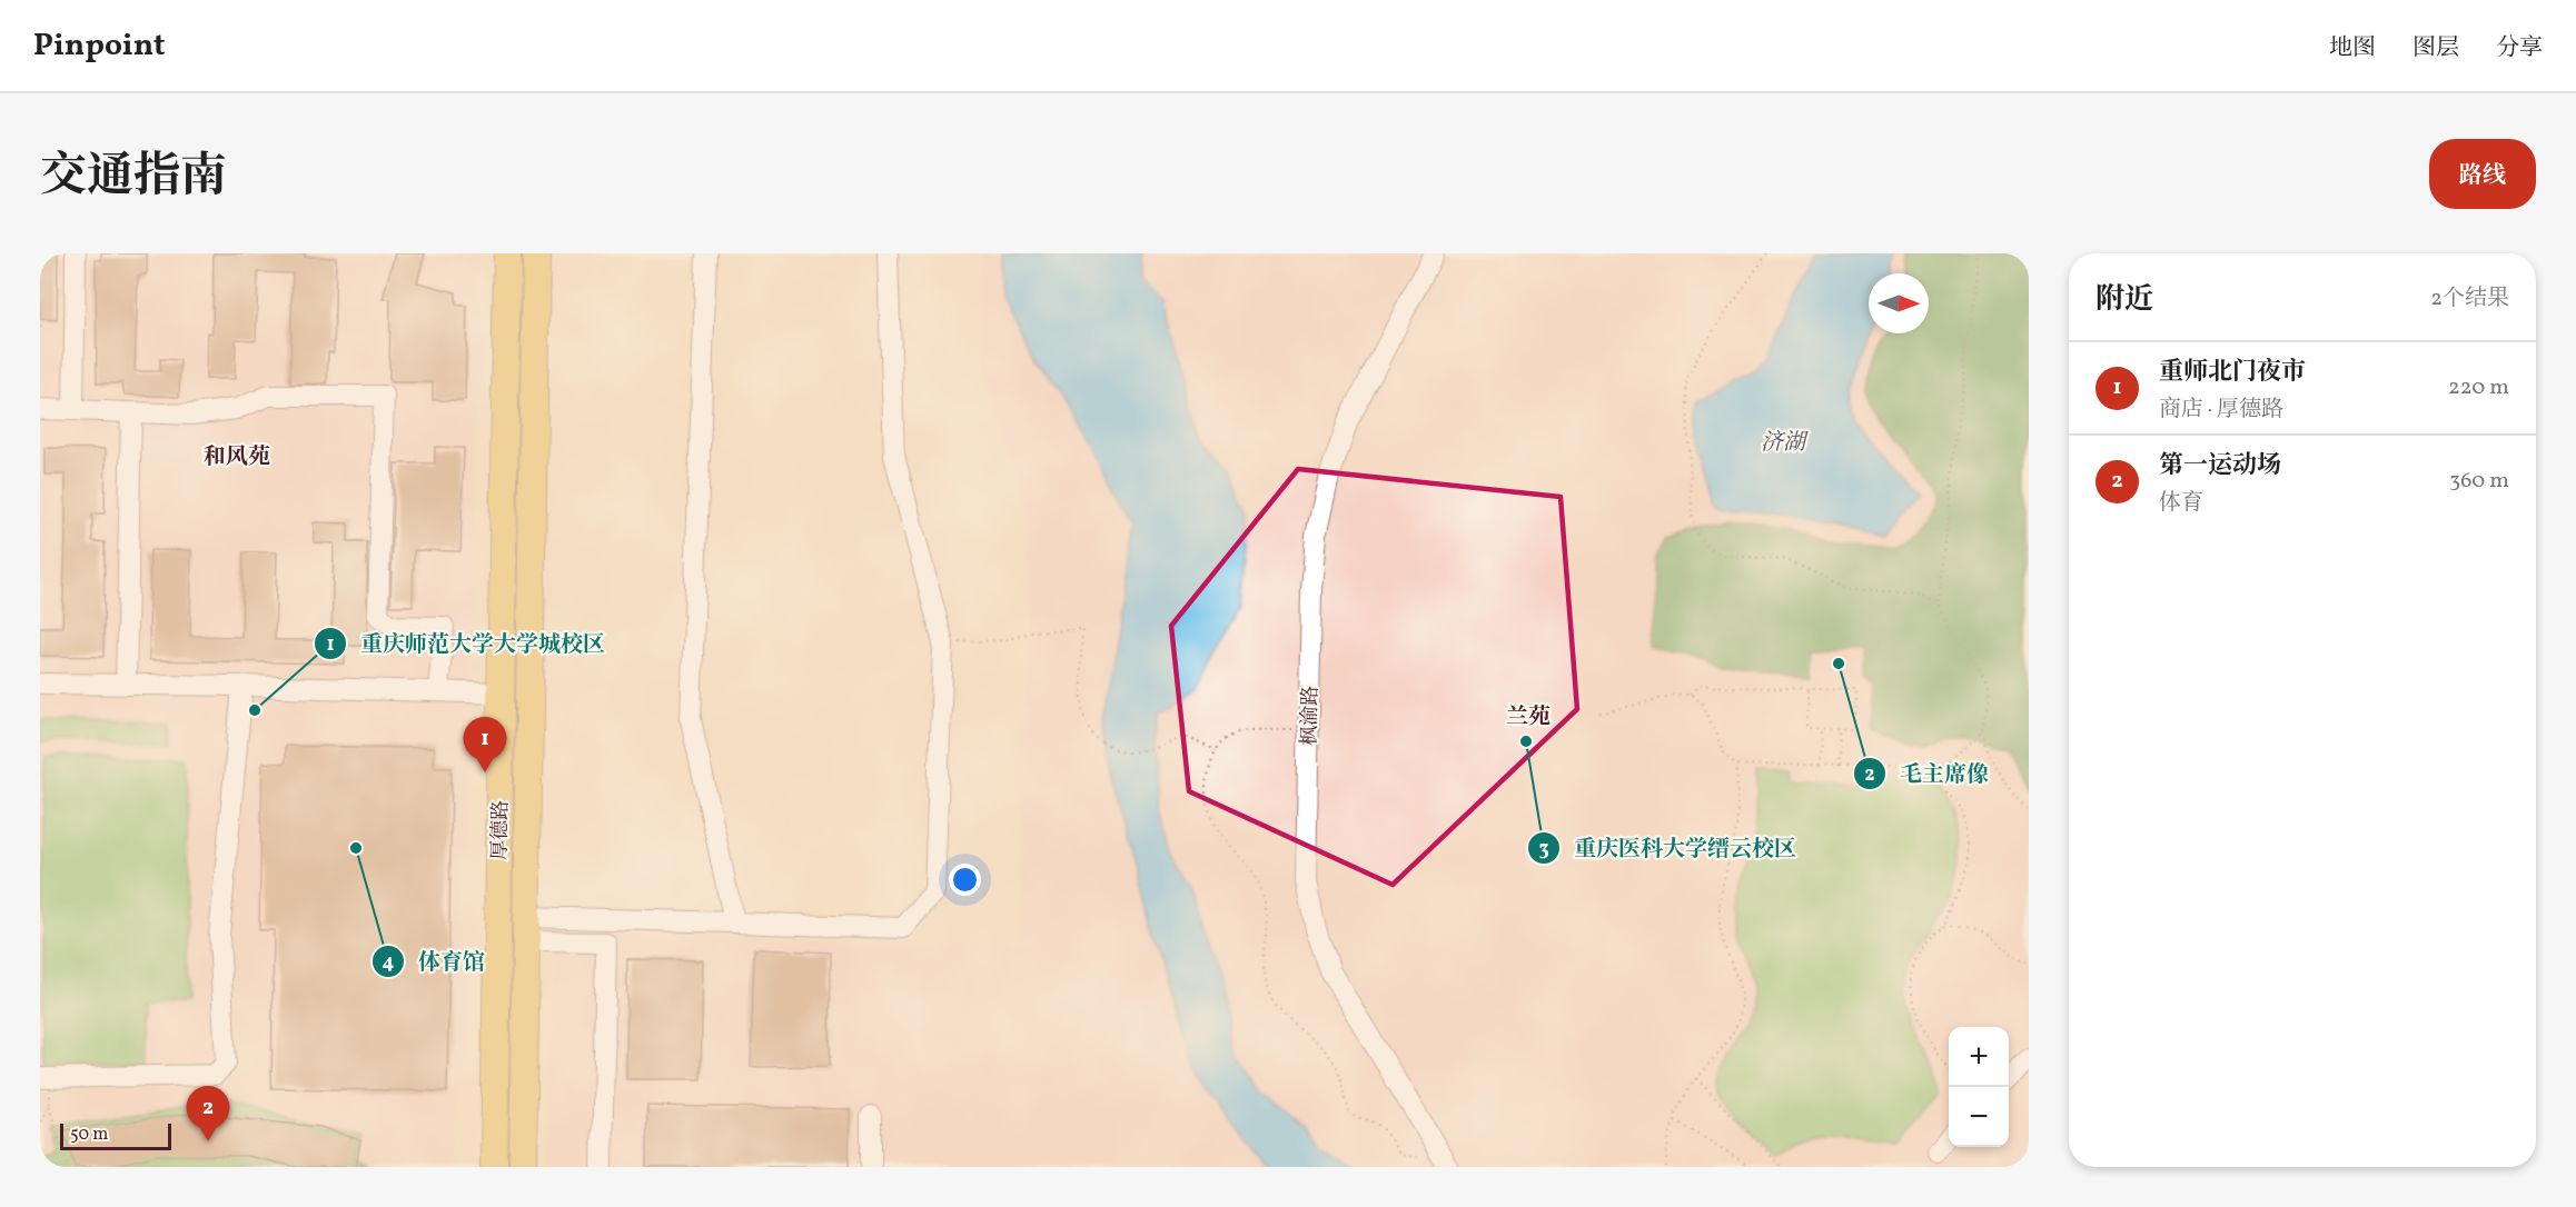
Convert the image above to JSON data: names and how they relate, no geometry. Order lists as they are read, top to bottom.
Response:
{
  "streets": {
    "main road": ["厚德路"],
    "street": ["枫渝路"]
  },
  "districts": ["和风苑", "兰苑"],
  "water": ["济湖"],
  "places": [
    "毛主席像",
    "重庆师范大学大学城校区",
    "重庆医科大学缙云校区",
    "体育馆"
  ],
  "scale_bar": "50 m",
  "north": "right",
  "page": {
    "header": "Pinpoint",
    "nav": ["地图", "图层", "分享"],
    "title": "交通指南",
    "buttons": "路线",
    "heading": ["附近", "2个结果"],
    "list": [
      {
        "mark": "1",
        "name": "重师北门夜市",
        "note": "商店 · 厚德路",
        "value": "220 m"
      },
      {
        "mark": "2",
        "name": "第一运动场",
        "note": "体育",
        "value": "360 m"
      }
    ],
    "pins": ["1", "2"],
    "map_buttons": ["+", "−"],
    "scale": "50 m"
  }
}
